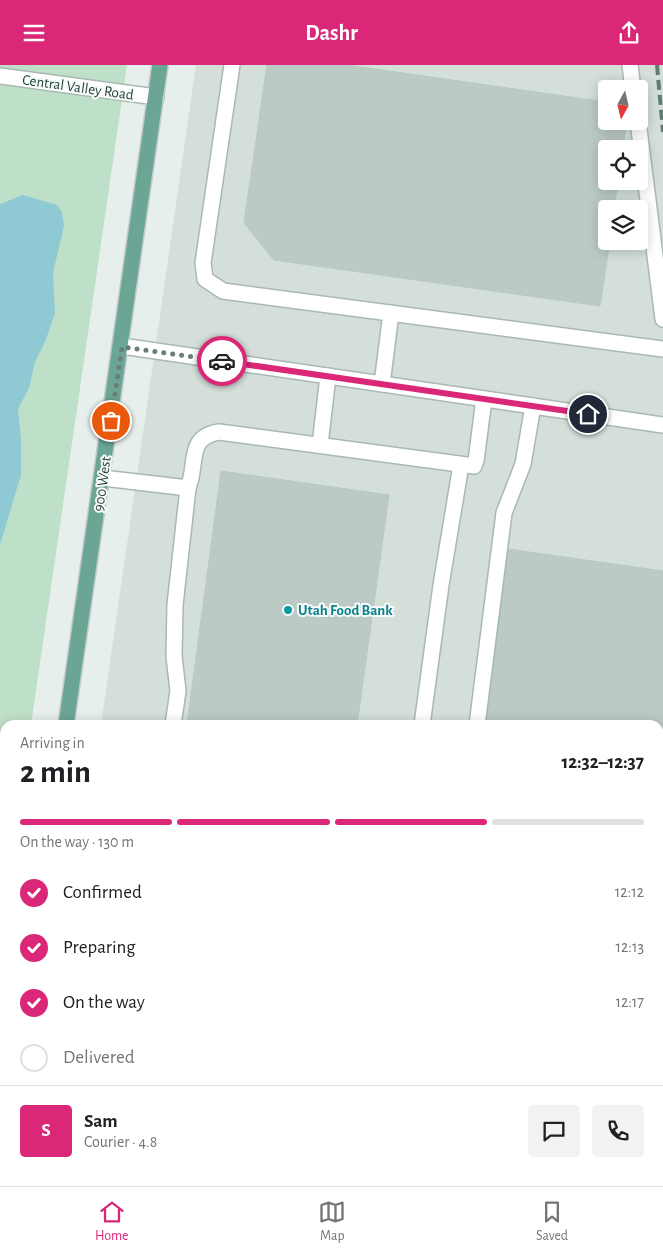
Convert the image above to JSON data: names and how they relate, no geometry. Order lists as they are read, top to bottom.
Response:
{
  "streets": {
    "main road": ["900 West"],
    "street": ["Central Valley Road"]
  },
  "crossings": [
    ["Central Valley Road", "900 West"]
  ],
  "places": ["Utah Food Bank"],
  "north": "bottom",
  "page": {
    "header": "Dashr",
    "heading": ["2 min", "Arriving in", "12:32–12:37"],
    "panel": ["Sam", "Courier · 4.8"],
    "bar": "On the way · 130 m",
    "list": [
      ["Confirmed", "12:12"],
      ["Preparing", "12:13"],
      ["On the way", "12:17"],
      "Delivered"
    ],
    "round": "S",
    "tabs": ["Home", "Map", "Saved"]
  }
}
